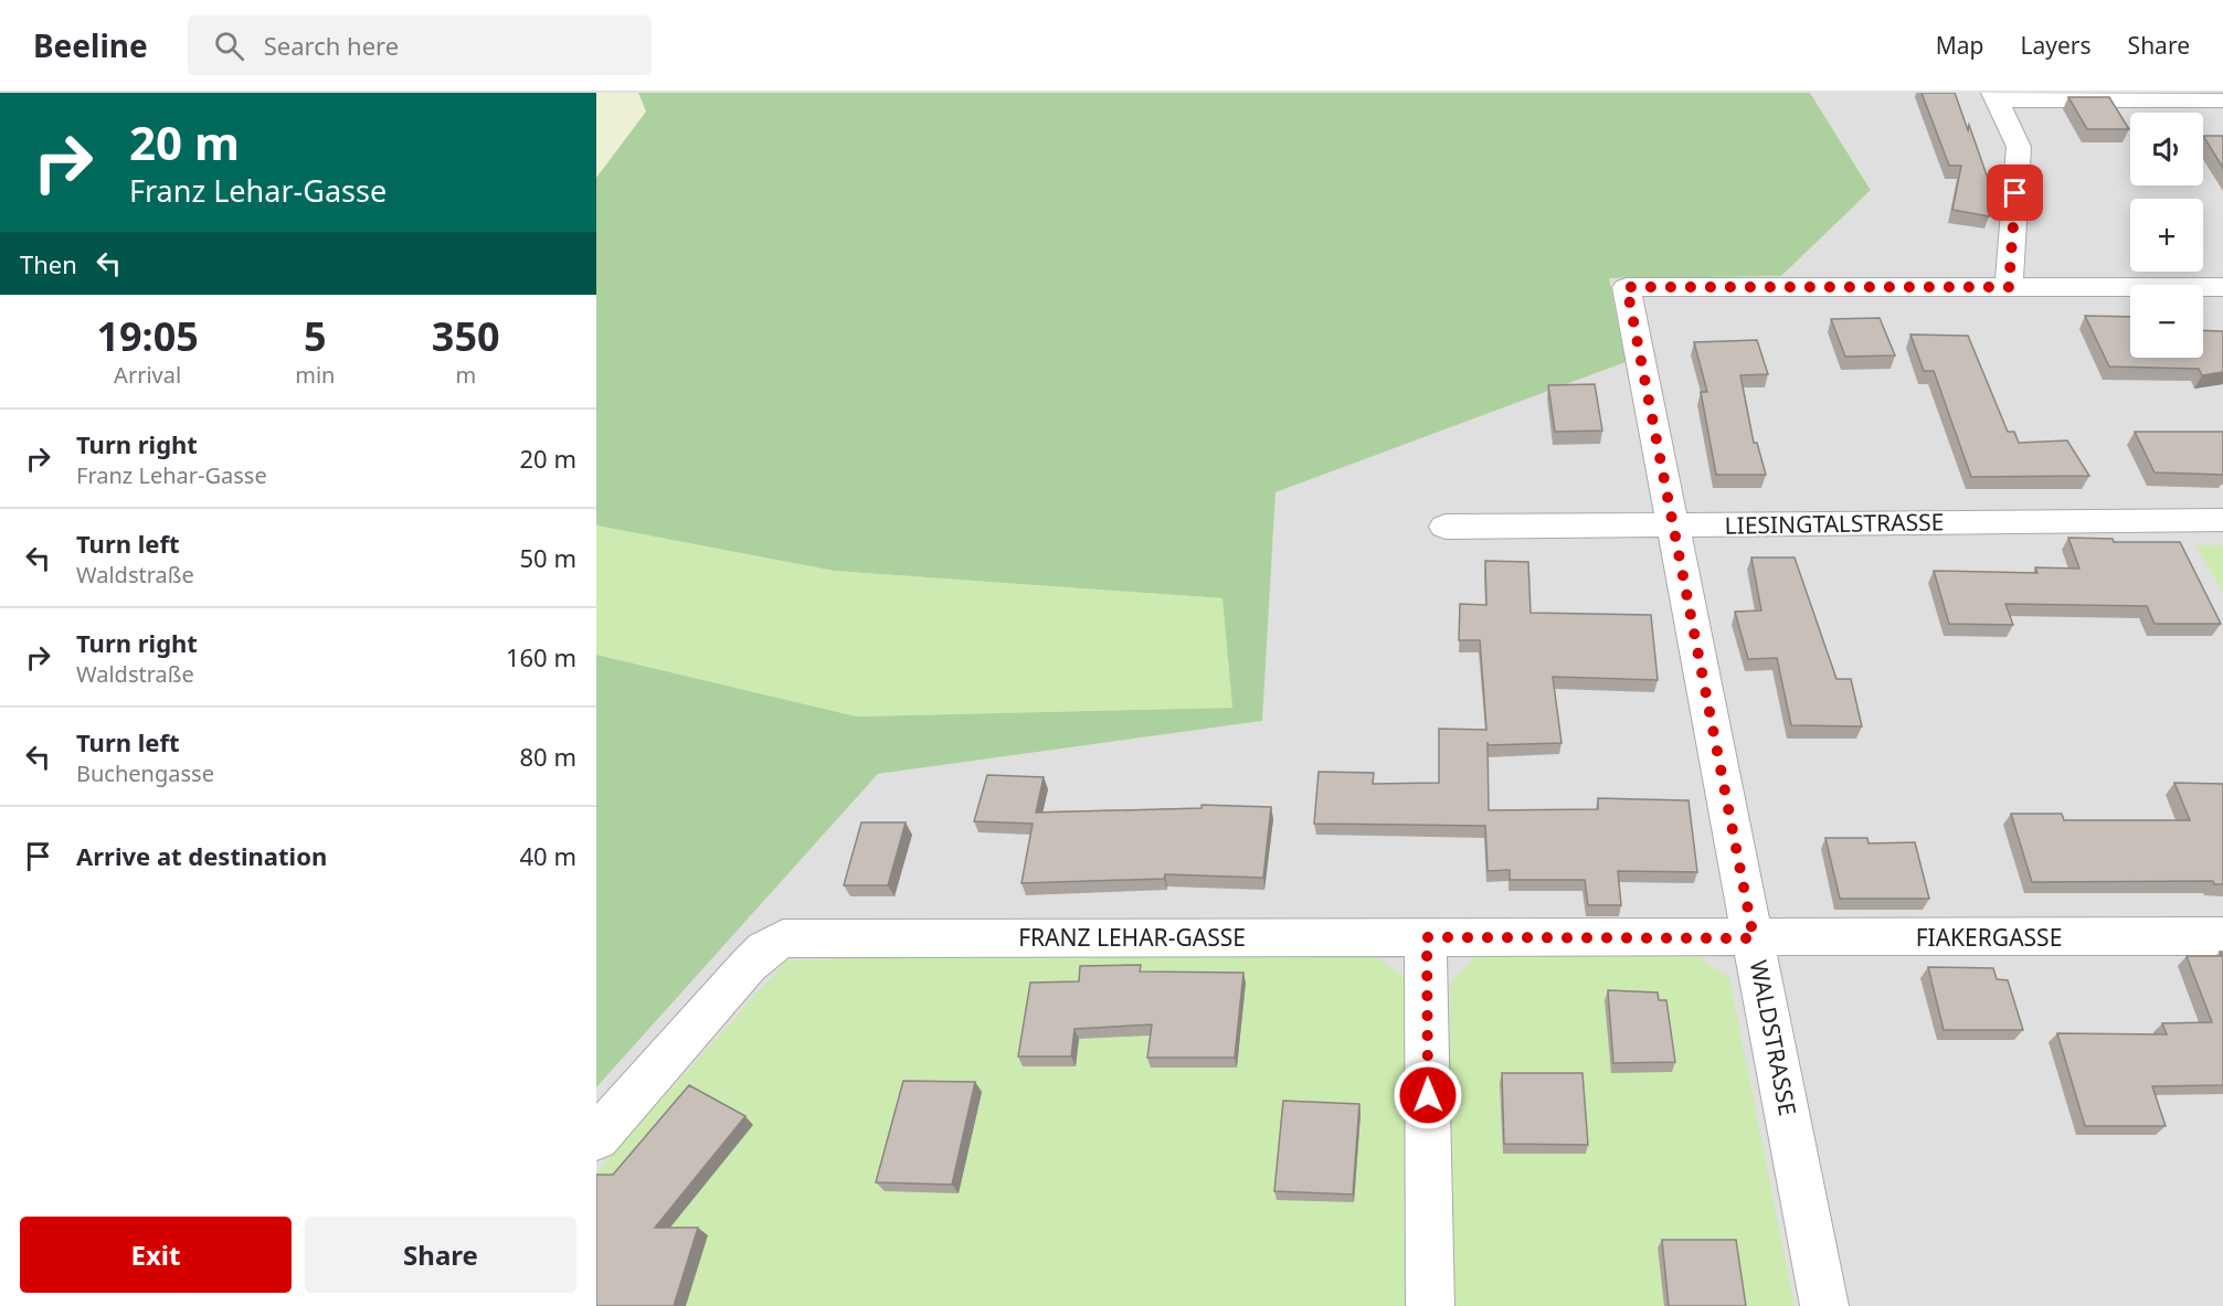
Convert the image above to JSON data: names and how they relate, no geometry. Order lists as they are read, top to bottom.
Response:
{
  "streets": {
    "street": [
      "LIESINGTALSTRASSE",
      "FRANZ LEHAR-GASSE",
      "FIAKERGASSE",
      "WALDSTRASSE"
    ]
  },
  "crossings": [
    ["LIESINGTALSTRASSE", "WALDSTRASSE"],
    ["FRANZ LEHAR-GASSE", "FIAKERGASSE"],
    ["FRANZ LEHAR-GASSE", "WALDSTRASSE"],
    ["FIAKERGASSE", "WALDSTRASSE"]
  ],
  "page": {
    "header": "Beeline",
    "search": "Search here",
    "nav": ["Map", "Layers", "Share"],
    "turn": ["20 m", "Franz Lehar-Gasse"],
    "map_buttons": ["+", "−"],
    "then": "Then",
    "eta": [
      "19:05",
      "Arrival",
      "5",
      "min",
      "350",
      "m"
    ],
    "list": [
      {
        "name": "Turn right",
        "note": "Franz Lehar-Gasse",
        "value": "20 m"
      },
      {
        "name": "Turn left",
        "note": "Waldstraße",
        "value": "50 m"
      },
      {
        "name": "Turn right",
        "note": "Waldstraße",
        "value": "160 m"
      },
      {
        "name": "Turn left",
        "note": "Buchengasse",
        "value": "80 m"
      },
      {
        "name": "Arrive at destination",
        "value": "40 m"
      }
    ],
    "buttons": ["Exit", "Share"]
  }
}
